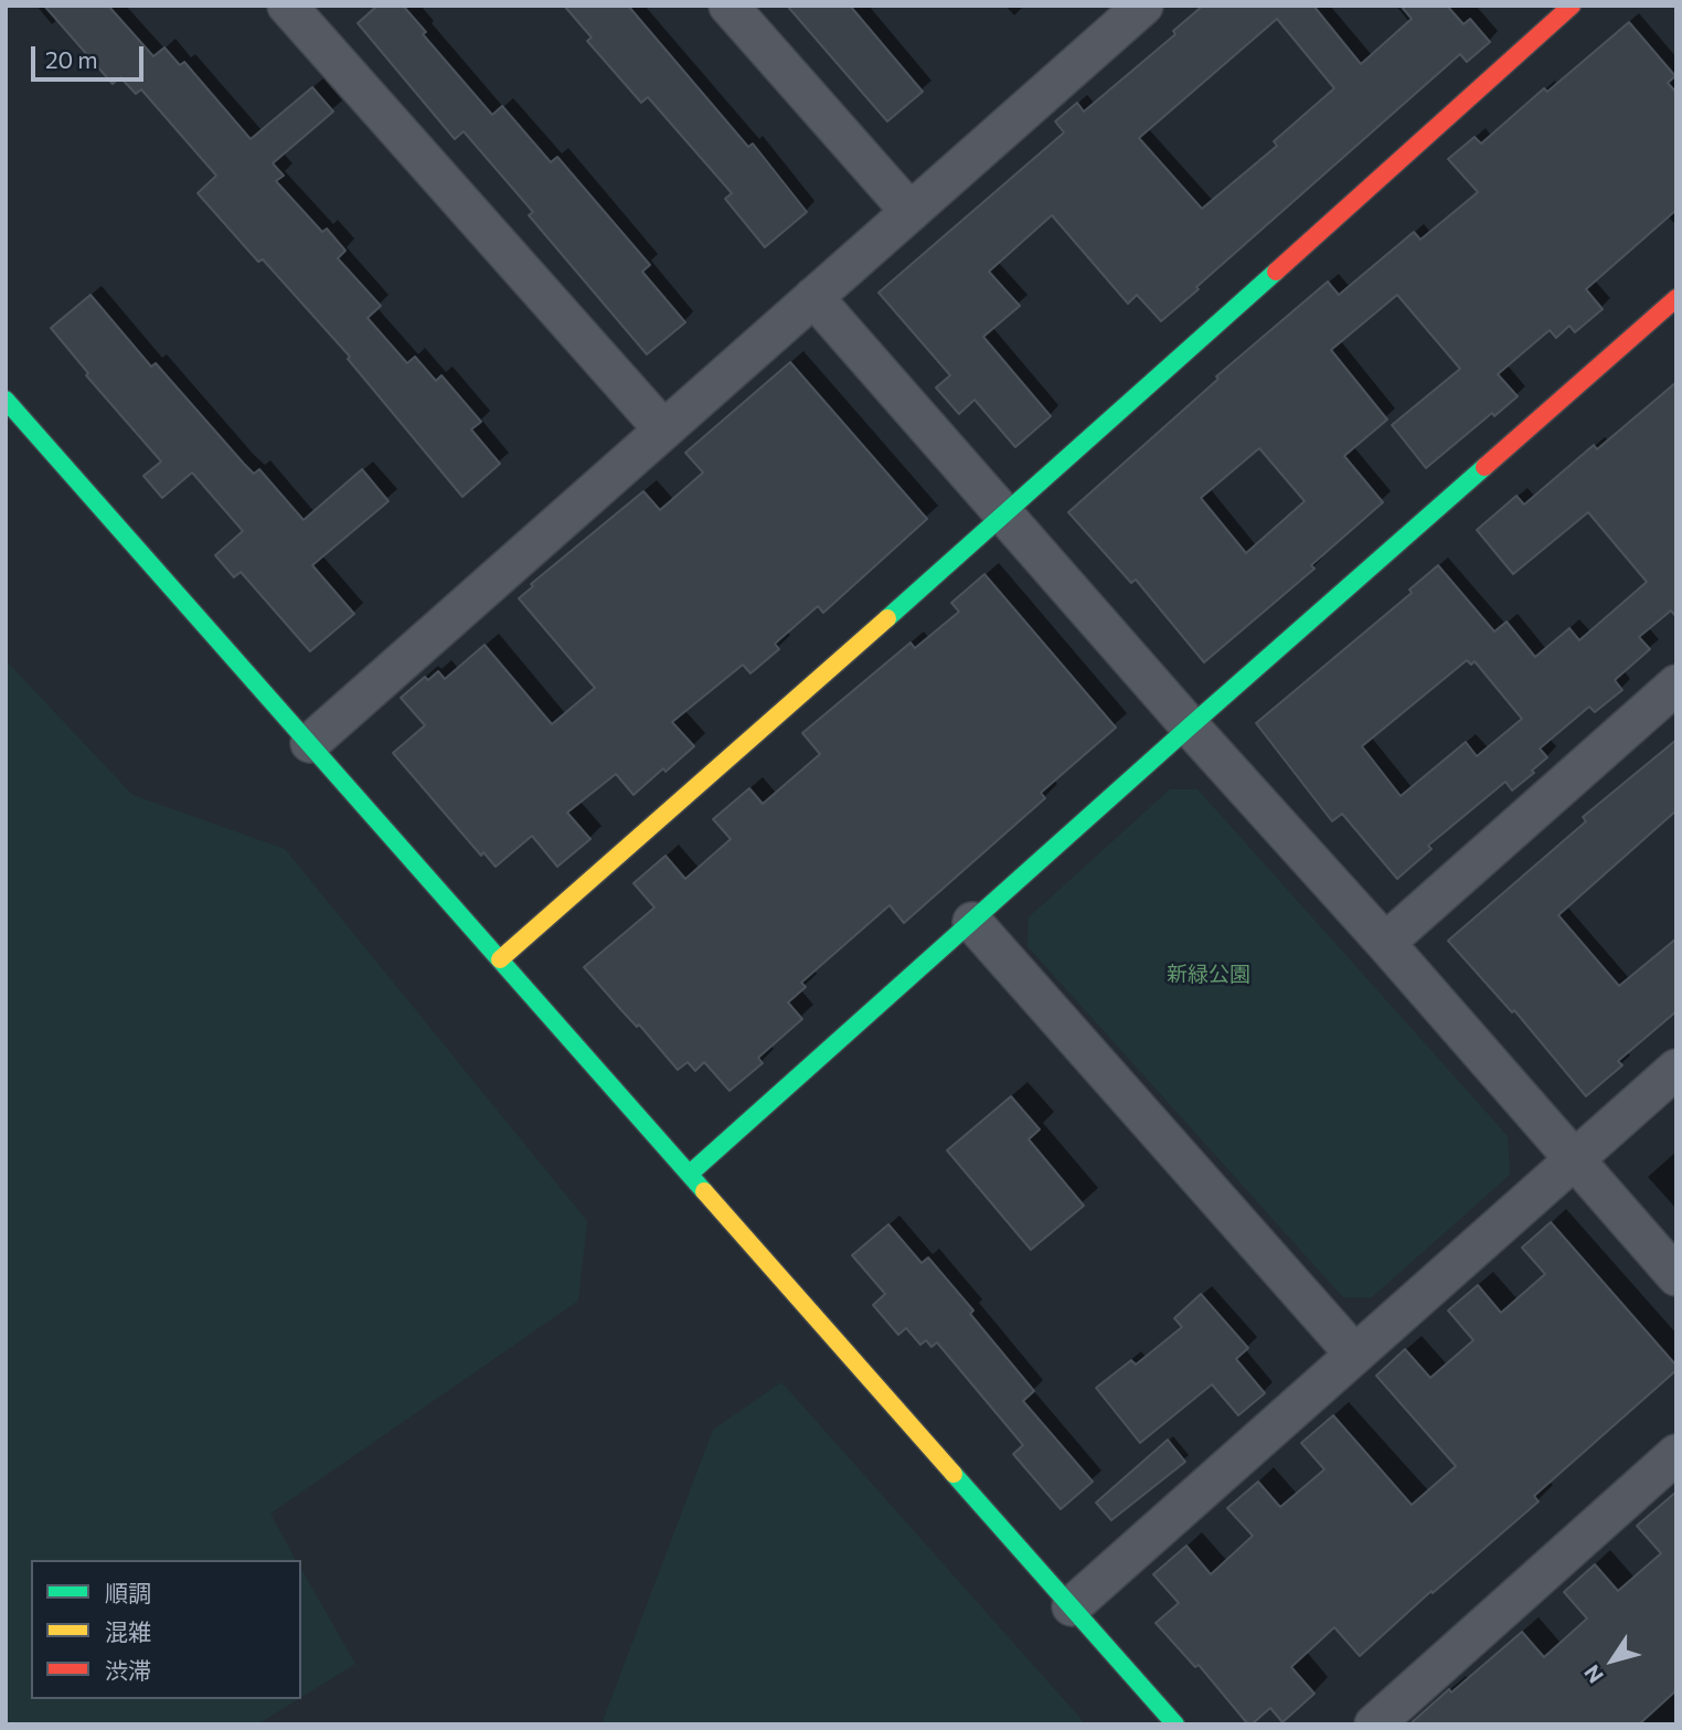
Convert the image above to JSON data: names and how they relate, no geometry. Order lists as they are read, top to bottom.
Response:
{
  "parks": ["新緑公園"],
  "legend": ["順調", "混雑", "渋滞"],
  "scale_bar": "20 m",
  "north": "bottom left"
}
